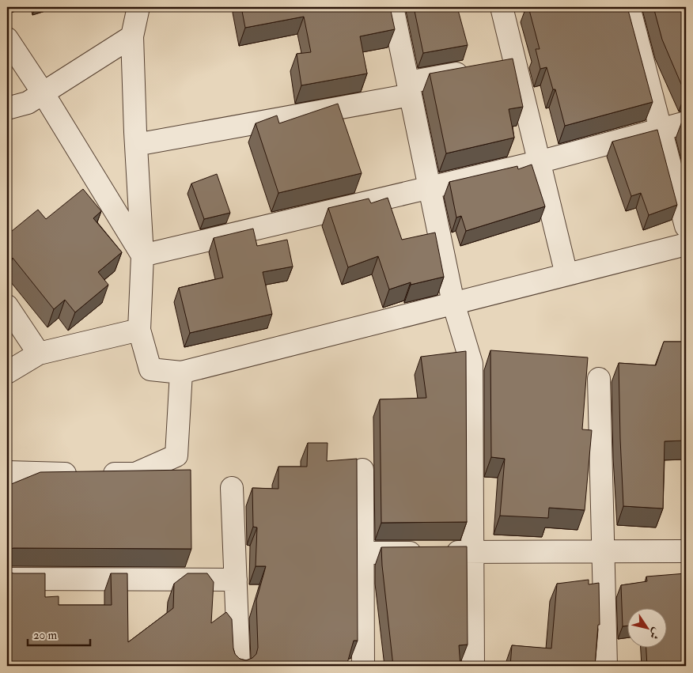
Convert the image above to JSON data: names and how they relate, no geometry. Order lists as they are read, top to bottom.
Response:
{
  "scale_bar": "20 m",
  "north": "bottom right"
}
